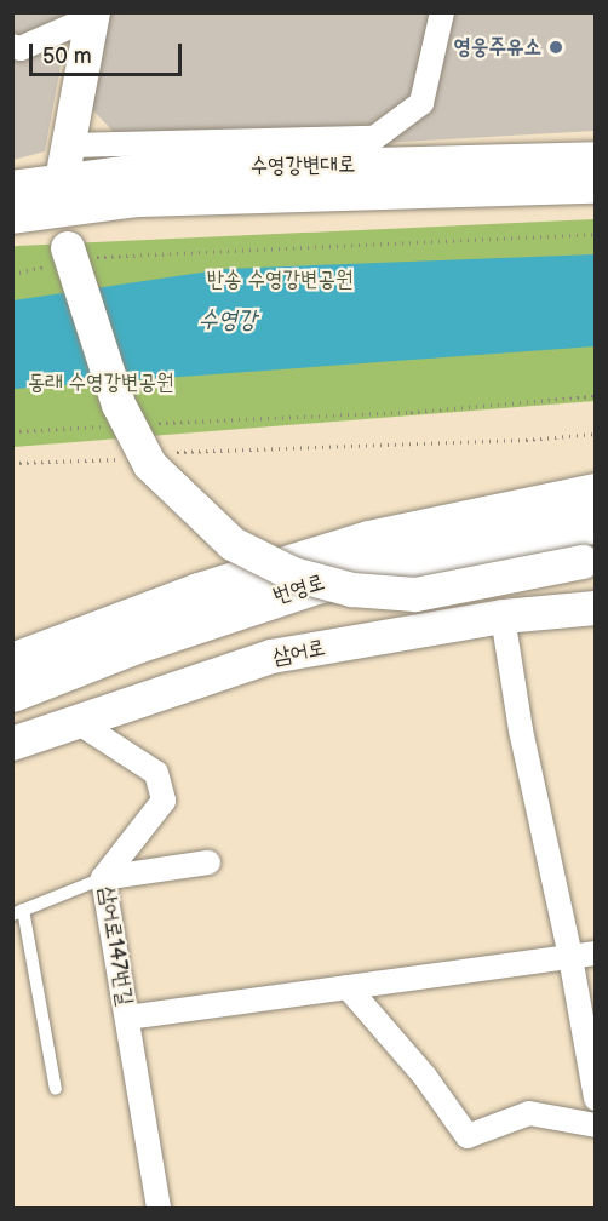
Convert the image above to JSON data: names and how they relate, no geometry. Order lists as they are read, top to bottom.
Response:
{
  "streets": {
    "highway": ["번영로"],
    "main road": ["수영강변대로", "삼어로"],
    "street": ["삼어로147번길"]
  },
  "crossings": [
    ["삼어로", "삼어로147번길"]
  ],
  "water": ["수영강"],
  "parks": ["반송 수영강변공원", "동래 수영강변공원"],
  "places": ["영웅주유소"],
  "scale_bar": "50 m"
}
